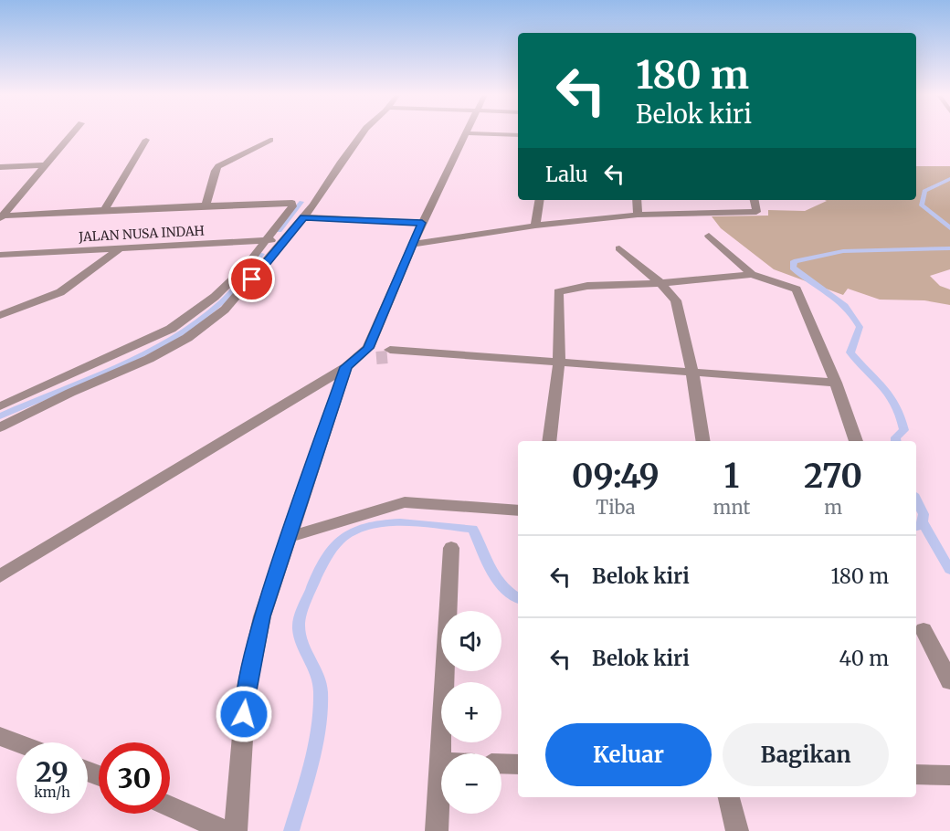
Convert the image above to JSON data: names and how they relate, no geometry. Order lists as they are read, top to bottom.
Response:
{
  "streets": {
    "street": ["JALAN NUSA INDAH"]
  },
  "page": {
    "turn": ["180 m", "Belok kiri"],
    "then": "Lalu",
    "eta": [
      "09:49",
      "Tiba",
      "1",
      "mnt",
      "270",
      "m"
    ],
    "list": [
      {
        "name": "Belok kiri",
        "value": "180 m"
      },
      {
        "name": "Belok kiri",
        "value": "40 m"
      }
    ],
    "map_buttons": ["+", "−"],
    "buttons": ["Keluar", "Bagikan"],
    "speed": "29 km/h",
    "limit": "30"
  }
}
